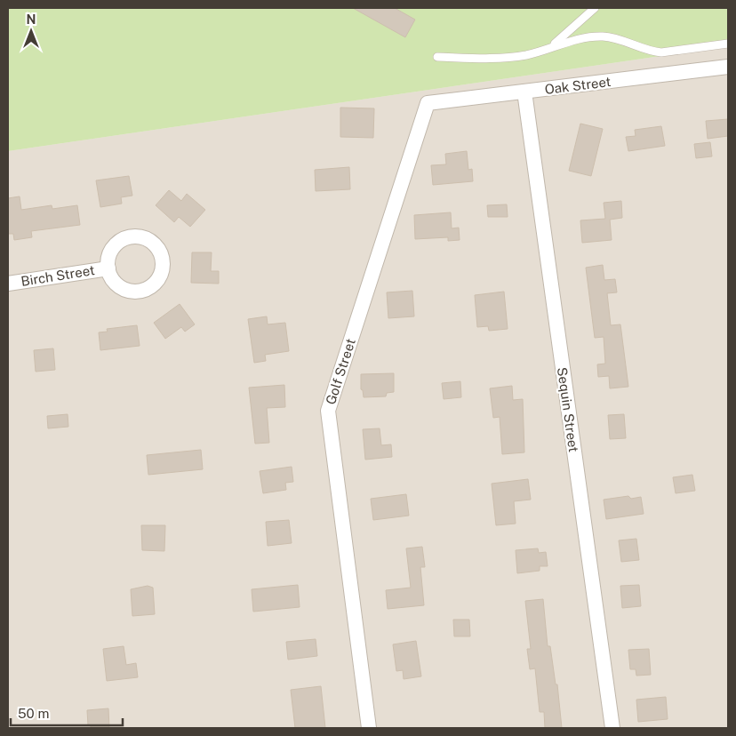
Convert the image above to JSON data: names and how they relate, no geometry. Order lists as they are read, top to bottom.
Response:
{
  "streets": {
    "street": [
      "Oak Street",
      "Birch Street",
      "Golf Street",
      "Sequin Street"
    ]
  },
  "crossings": [
    ["Oak Street", "Golf Street"],
    ["Oak Street", "Sequin Street"]
  ],
  "scale_bar": "50 m",
  "north": "top"
}
